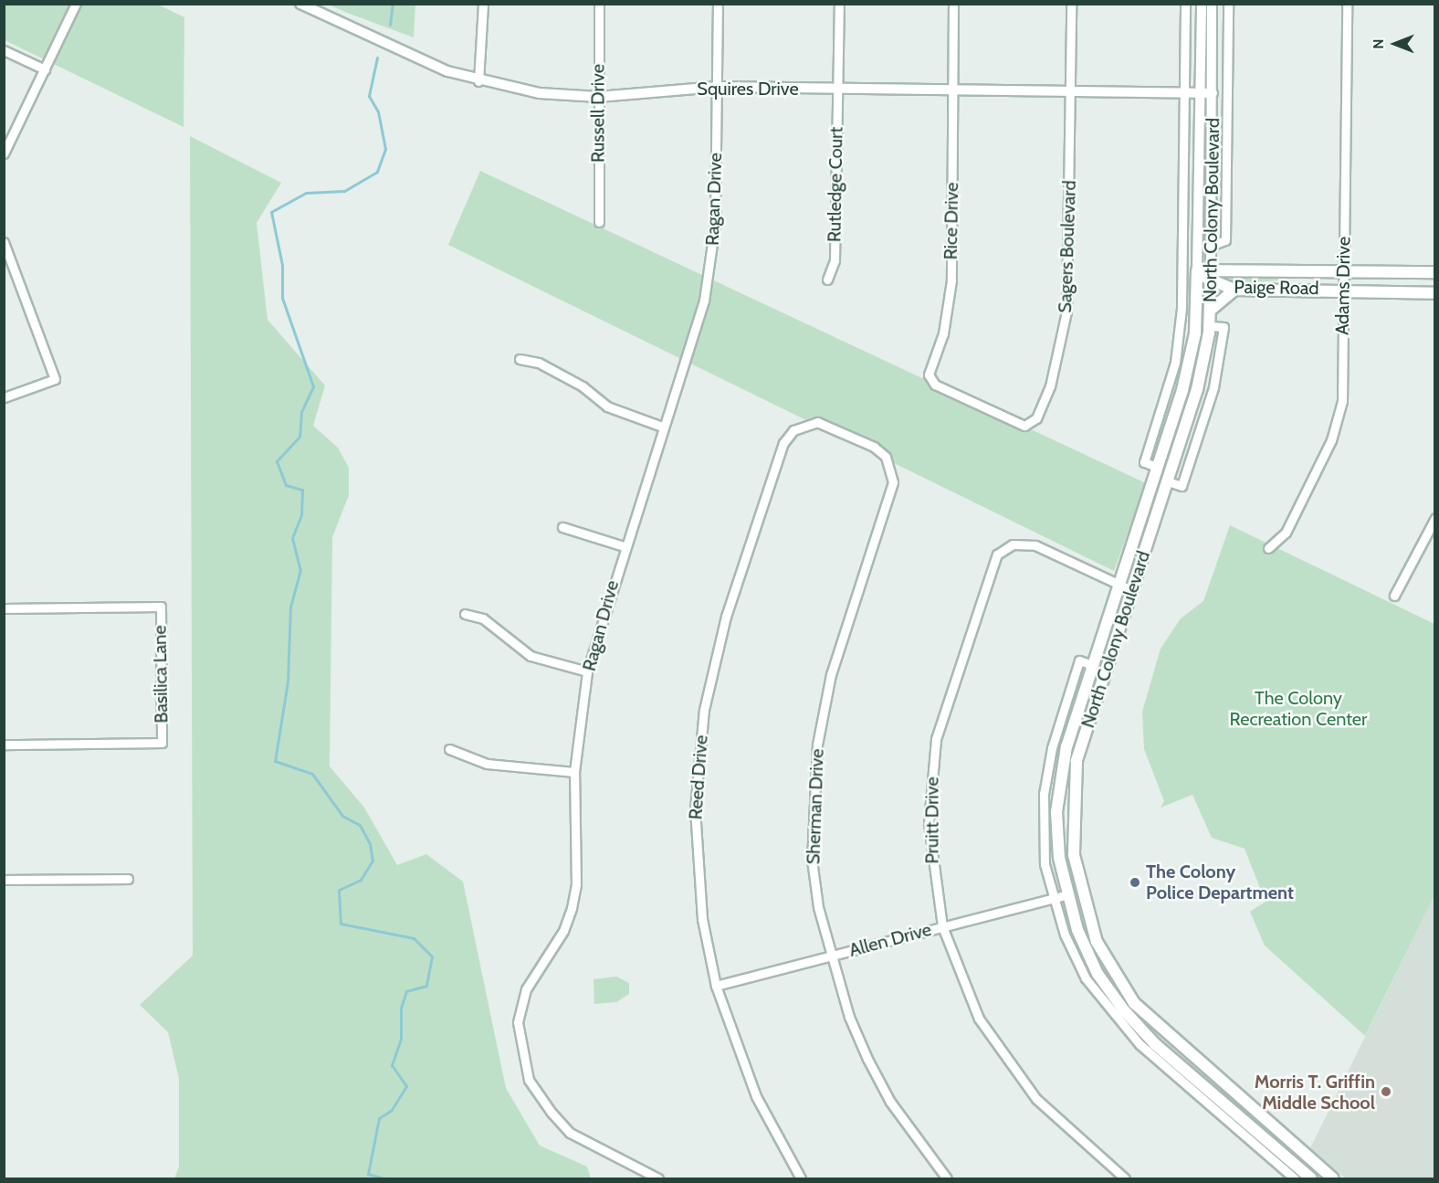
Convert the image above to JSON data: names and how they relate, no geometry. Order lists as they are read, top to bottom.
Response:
{
  "streets": {
    "main road": ["North Colony Boulevard", "Paige Road"],
    "street": [
      "Squires Drive",
      "Russell Drive",
      "Rutledge Court",
      "Ragan Drive",
      "Rice Drive",
      "Sagers Boulevard",
      "Adams Drive",
      "Basilica Lane",
      "Reed Drive",
      "Sherman Drive",
      "Pruitt Drive",
      "Allen Drive"
    ]
  },
  "crossings": [
    ["Squires Drive", "Russell Drive"],
    ["Squires Drive", "Rutledge Court"],
    ["Squires Drive", "Ragan Drive"],
    ["Squires Drive", "North Colony Boulevard"],
    ["Squires Drive", "Rice Drive"],
    ["Squires Drive", "Sagers Boulevard"],
    ["North Colony Boulevard", "Paige Road"],
    ["North Colony Boulevard", "Pruitt Drive"],
    ["North Colony Boulevard", "Allen Drive"],
    ["Rice Drive", "Sagers Boulevard"],
    ["Adams Drive", "Paige Road"],
    ["Reed Drive", "Sherman Drive"],
    ["Reed Drive", "Allen Drive"],
    ["Sherman Drive", "Allen Drive"],
    ["Pruitt Drive", "Allen Drive"]
  ],
  "parks": ["The Colony Recreation Center"],
  "places": ["The Colony Police Department", "Morris T. Griffin Middle School"],
  "north": "left"
}
